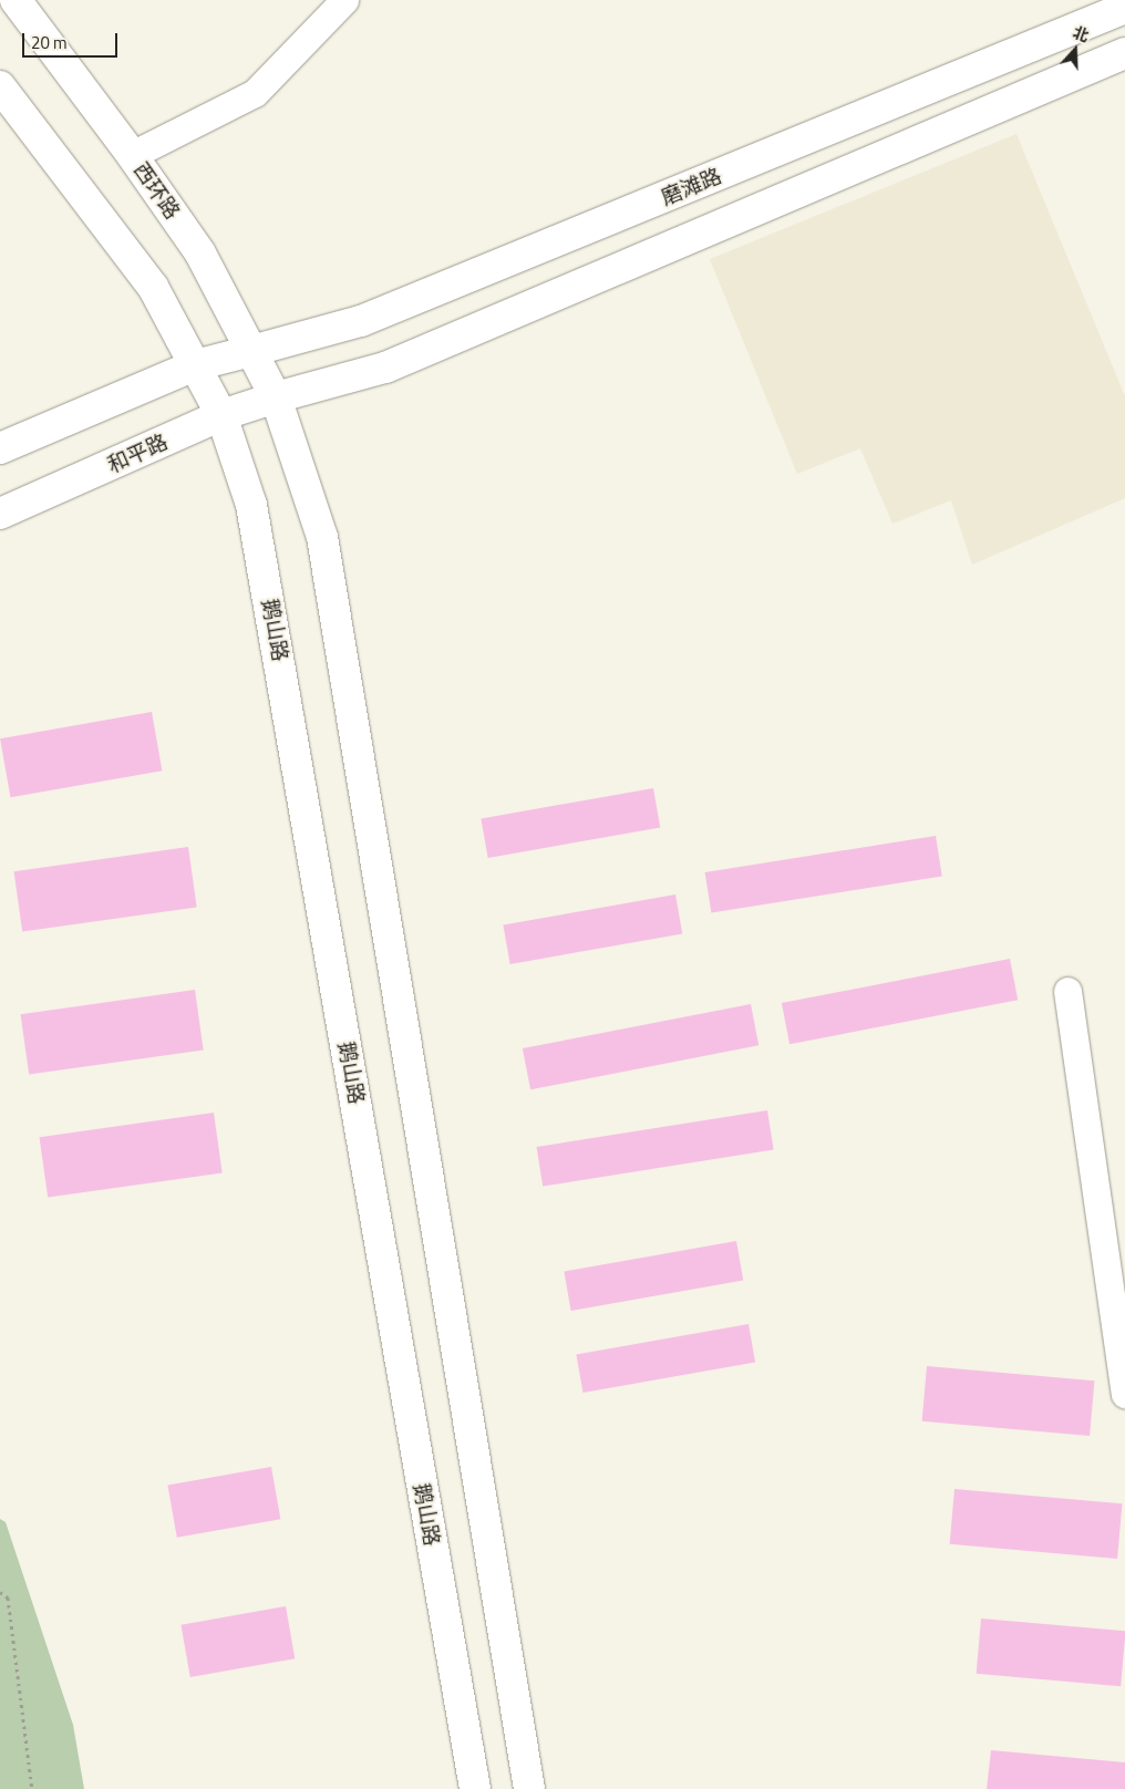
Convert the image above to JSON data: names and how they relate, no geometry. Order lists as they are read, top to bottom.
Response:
{
  "streets": {
    "main road": [
      "磨滩路",
      "西环路",
      "和平路",
      "鹅山路"
    ]
  },
  "crossings": [
    ["磨滩路", "西环路"],
    ["西环路", "和平路"],
    ["和平路", "鹅山路"]
  ],
  "scale_bar": "20 m",
  "north": "top"
}
